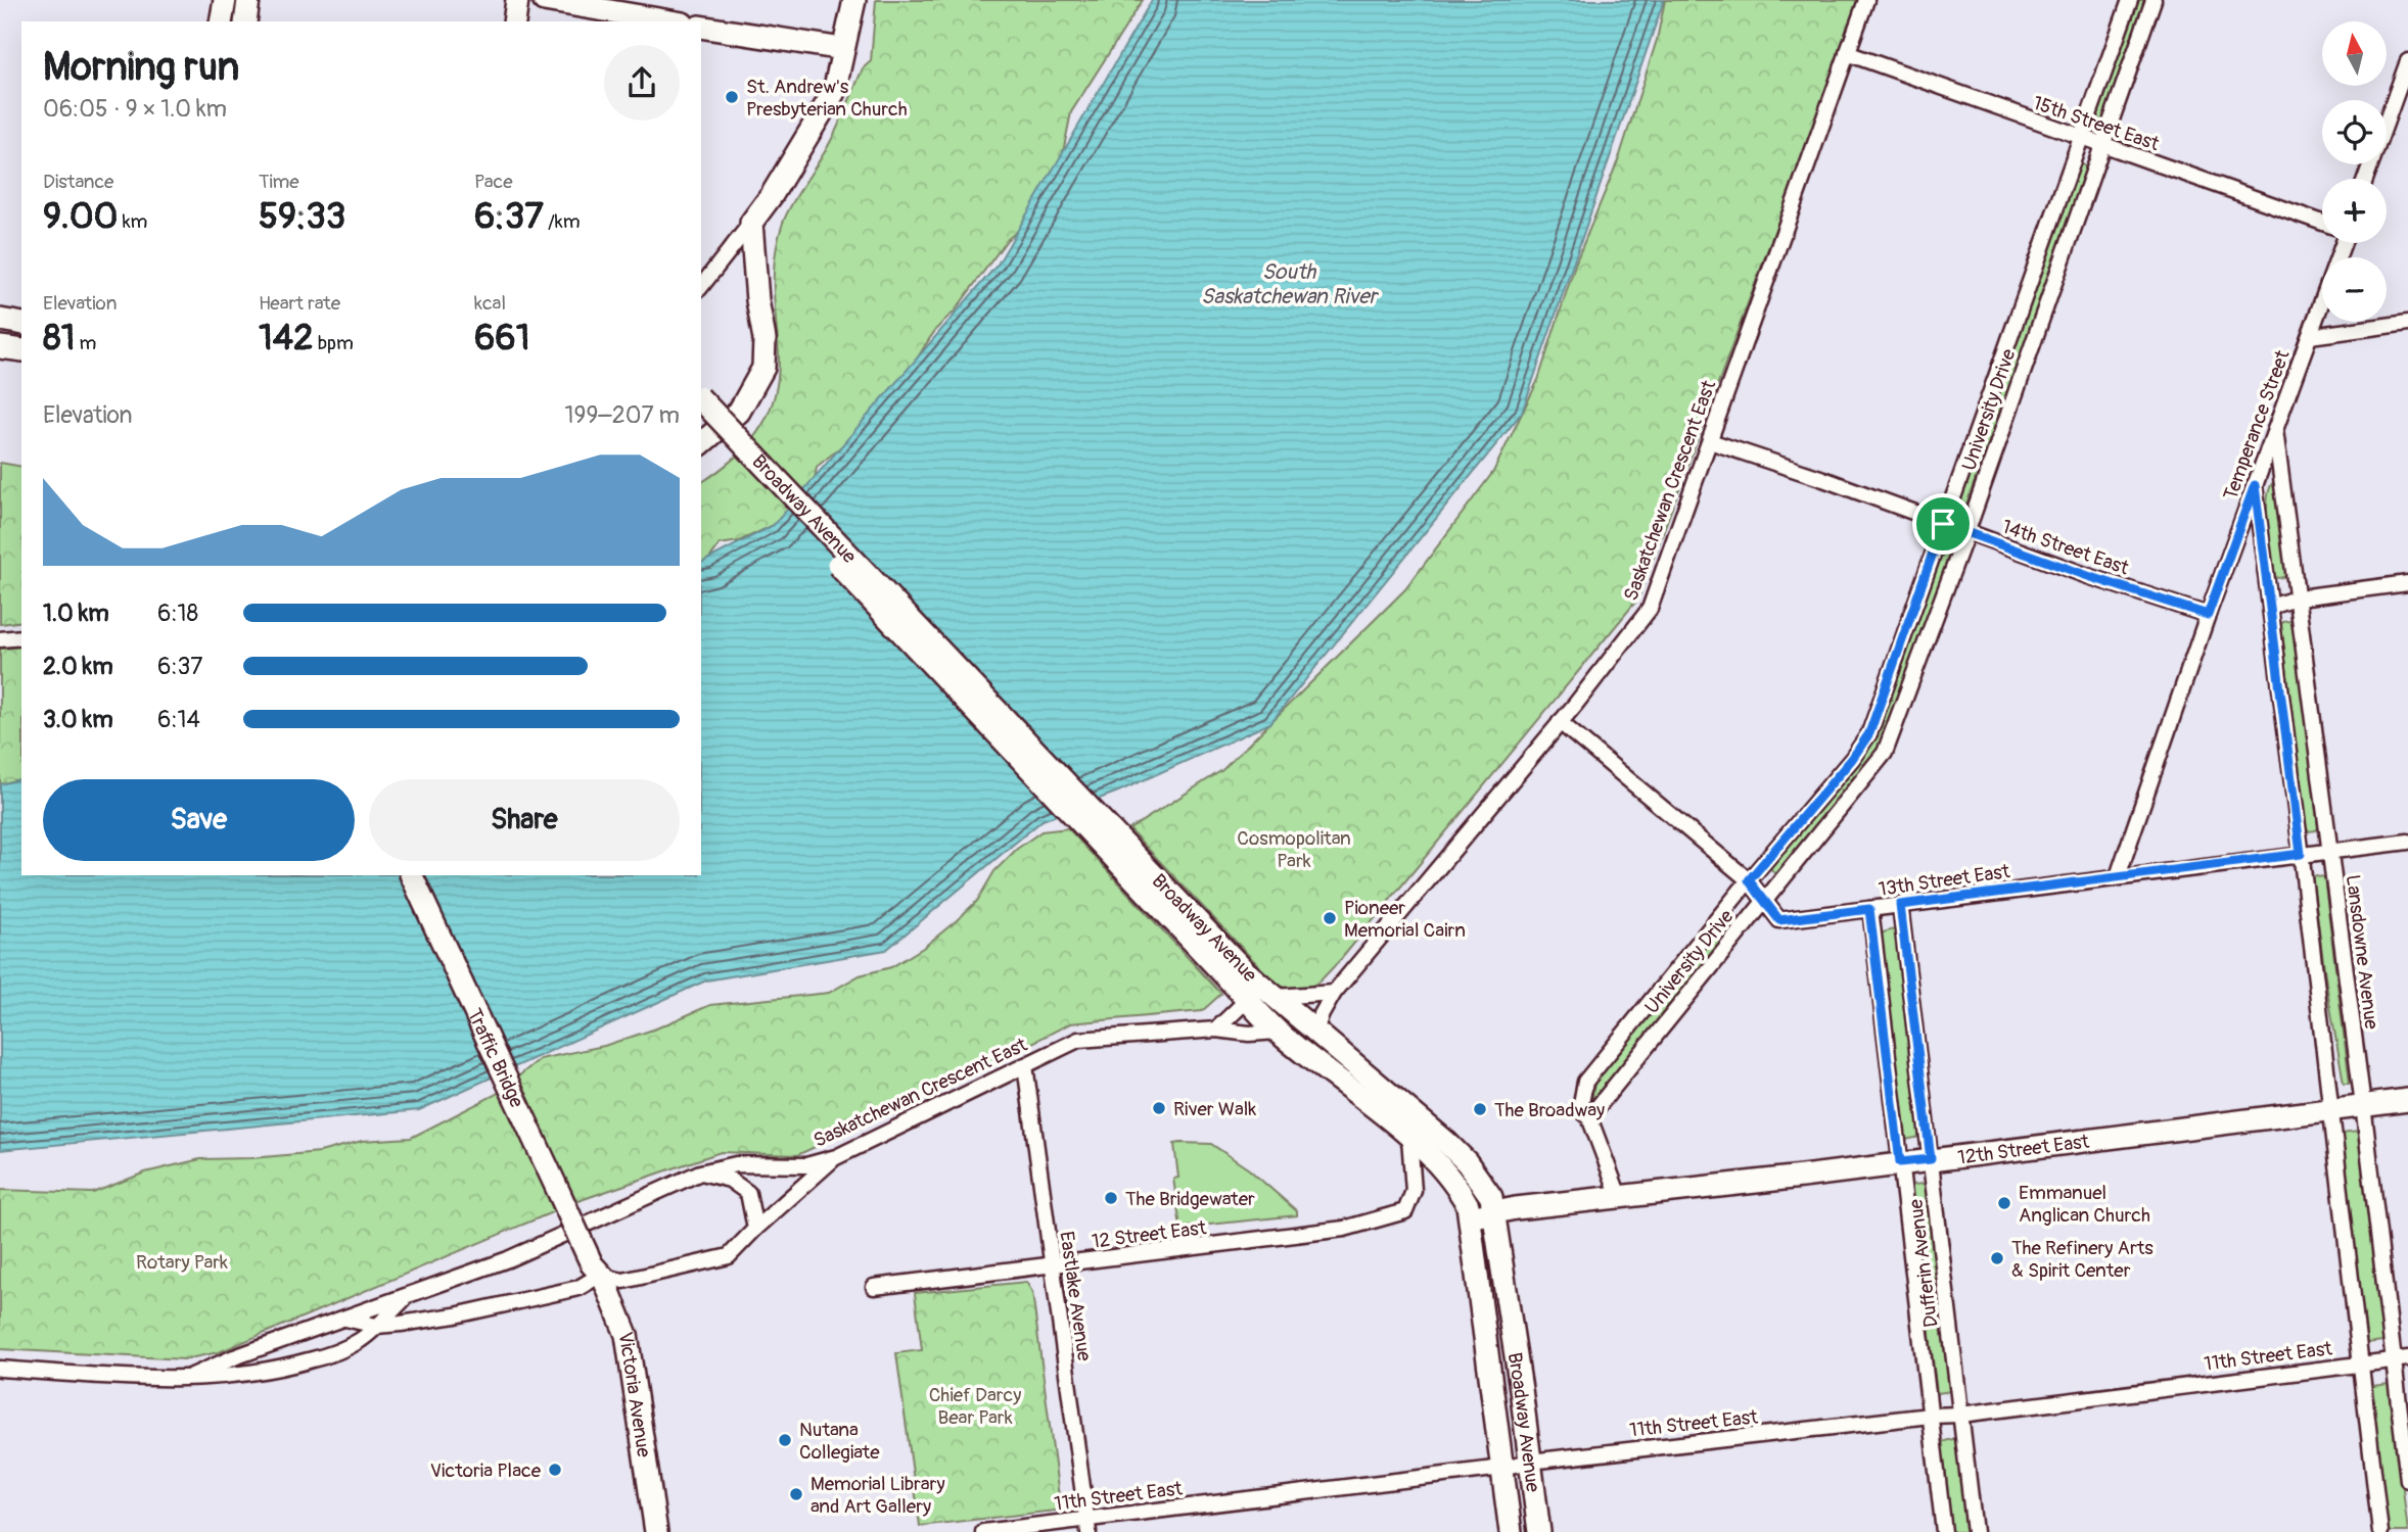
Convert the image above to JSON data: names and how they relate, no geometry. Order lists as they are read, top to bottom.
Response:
{
  "streets": {
    "main road": [
      "Broadway Avenue",
      "Traffic Bridge",
      "12th Street East",
      "Victoria Avenue"
    ],
    "street": [
      "15th Street East",
      "University Drive",
      "Temperance Street",
      "Saskatchewan Crescent East",
      "14th Street East",
      "13th Street East",
      "Lansdowne Avenue",
      "12 Street East",
      "Dufferin Avenue",
      "Eastlake Avenue",
      "11th Street East"
    ]
  },
  "crossings": [
    ["15th Street East", "University Drive"],
    ["15th Street East", "Saskatchewan Crescent East"],
    ["University Drive", "14th Street East"],
    ["University Drive", "13th Street East"],
    ["University Drive", "12th Street East"],
    ["Temperance Street", "14th Street East"],
    ["Temperance Street", "13th Street East"],
    ["Temperance Street", "Lansdowne Avenue"],
    ["Saskatchewan Crescent East", "Broadway Avenue"],
    ["Saskatchewan Crescent East", "14th Street East"],
    ["Saskatchewan Crescent East", "13th Street East"],
    ["Saskatchewan Crescent East", "Eastlake Avenue"],
    ["Broadway Avenue", "12th Street East"],
    ["Broadway Avenue", "12 Street East"],
    ["Broadway Avenue", "11th Street East"],
    ["13th Street East", "Lansdowne Avenue"],
    ["13th Street East", "Dufferin Avenue"],
    ["Lansdowne Avenue", "12th Street East"],
    ["Lansdowne Avenue", "11th Street East"],
    ["Traffic Bridge", "Victoria Avenue"],
    ["12th Street East", "Dufferin Avenue"],
    ["12 Street East", "Eastlake Avenue"],
    ["Dufferin Avenue", "11th Street East"],
    ["Eastlake Avenue", "11th Street East"]
  ],
  "water": ["South Saskatchewan River"],
  "parks": ["Cosmopolitan Park", "Rotary Park", "Chief Darcy Bear Park"],
  "places": [
    "St. Andrew's Presbyterian Church",
    "Pioneer Memorial Cairn",
    "River Walk",
    "The Broadway",
    "The Bridgewater",
    "Emmanuel Anglican Church",
    "The Refinery Arts & Spirit Center",
    "Nutana Collegiate",
    "Victoria Place",
    "Memorial Library and Art Gallery"
  ],
  "north": "top",
  "page": {
    "map_buttons": ["+", "−"],
    "heading": ["Morning run", "06:05 · 9 × 1.0 km"],
    "stats": [
      ["Distance", "9.00 km"],
      ["Time", "59:33"],
      ["Pace", "6:37 /km"],
      ["Elevation", "81 m"],
      ["Heart rate", "142 bpm"],
      ["kcal", "661"]
    ],
    "chart": ["Elevation", "199–207 m"],
    "list": [
      {
        "name": "1.0 km",
        "note": "6:18"
      },
      {
        "name": "2.0 km",
        "note": "6:37"
      },
      {
        "name": "3.0 km",
        "note": "6:14"
      }
    ],
    "buttons": ["Save", "Share"]
  }
}
